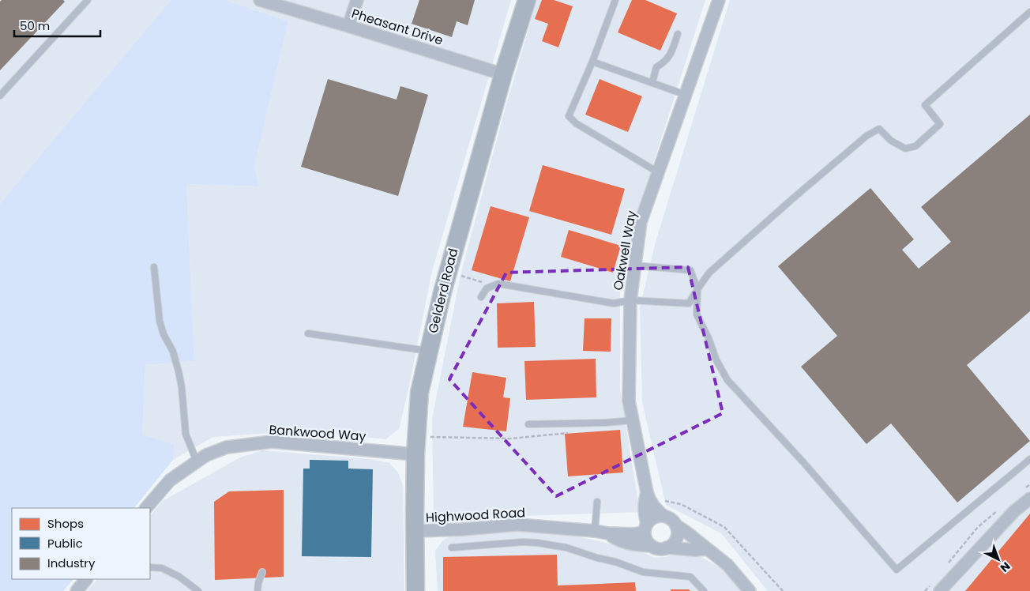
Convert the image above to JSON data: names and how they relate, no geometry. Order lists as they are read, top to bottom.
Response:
{
  "streets": {
    "main road": ["Gelderd Road"],
    "street": [
      "Pheasant Drive",
      "Oakwell Way",
      "Bankwood Way",
      "Highwood Road"
    ]
  },
  "crossings": [
    ["Pheasant Drive", "Gelderd Road"],
    ["Oakwell Way", "Highwood Road"],
    ["Gelderd Road", "Bankwood Way"],
    ["Gelderd Road", "Highwood Road"]
  ],
  "legend": ["Shops", "Public", "Industry"],
  "scale_bar": "50 m",
  "north": "bottom right"
}
